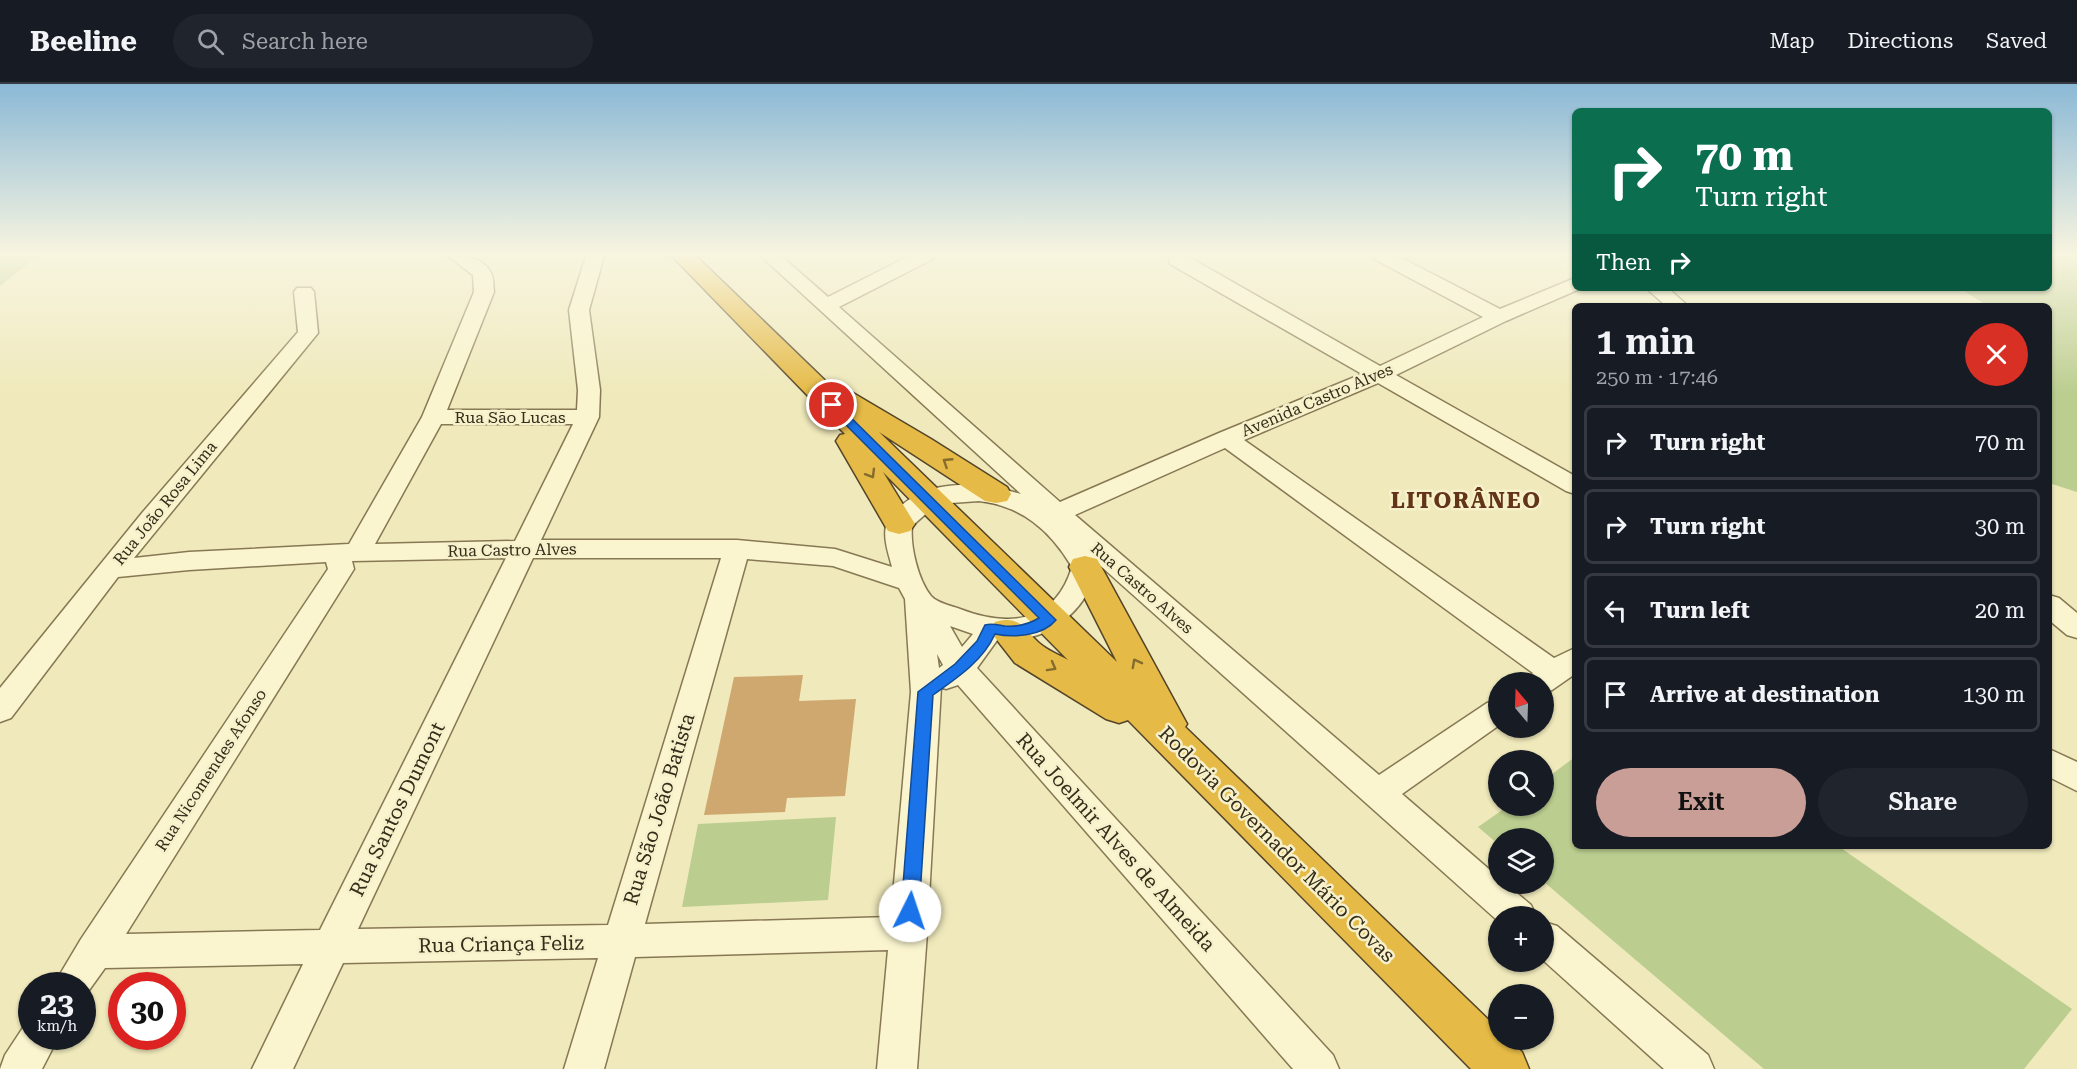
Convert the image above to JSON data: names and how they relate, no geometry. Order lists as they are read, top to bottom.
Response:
{
  "streets": {
    "highway": ["Rodovia Governador Mário Covas"],
    "street": [
      "Avenida Castro Alves",
      "Rua São Lucas",
      "Rua João Rosa Lima",
      "Rua Castro Alves",
      "Rua Nicomendes Afonso",
      "Rua Santos Dumont",
      "Rua São João Batista",
      "Rua Joelmir Alves de Almeida",
      "Rua Criança Feliz"
    ]
  },
  "crossings": [
    ["Avenida Castro Alves", "Rua Castro Alves"],
    ["Rua São Lucas", "Rua Nicomendes Afonso"],
    ["Rua João Rosa Lima", "Rua Castro Alves"],
    ["Rua Castro Alves", "Rua Nicomendes Afonso"],
    ["Rua Castro Alves", "Rua Santos Dumont"],
    ["Rua Castro Alves", "Rua São João Batista"],
    ["Rua Castro Alves", "Rua Joelmir Alves de Almeida"],
    ["Rua Nicomendes Afonso", "Rua Criança Feliz"],
    ["Rua Santos Dumont", "Rua Criança Feliz"],
    ["Rua São João Batista", "Rua Criança Feliz"]
  ],
  "districts": ["LITORÂNEO"],
  "north": "top",
  "page": {
    "header": "Beeline",
    "search": "Search here",
    "nav": ["Map", "Directions", "Saved"],
    "turn": ["70 m", "Turn right"],
    "then": "Then",
    "heading": ["1 min", "250 m · 17:46"],
    "list": [
      {
        "name": "Turn right",
        "value": "70 m"
      },
      {
        "name": "Turn right",
        "value": "30 m"
      },
      {
        "name": "Turn left",
        "value": "20 m"
      },
      {
        "name": "Arrive at destination",
        "value": "130 m"
      }
    ],
    "map_buttons": ["+", "−"],
    "buttons": ["Exit", "Share"],
    "speed": "23 km/h",
    "limit": "30"
  }
}
